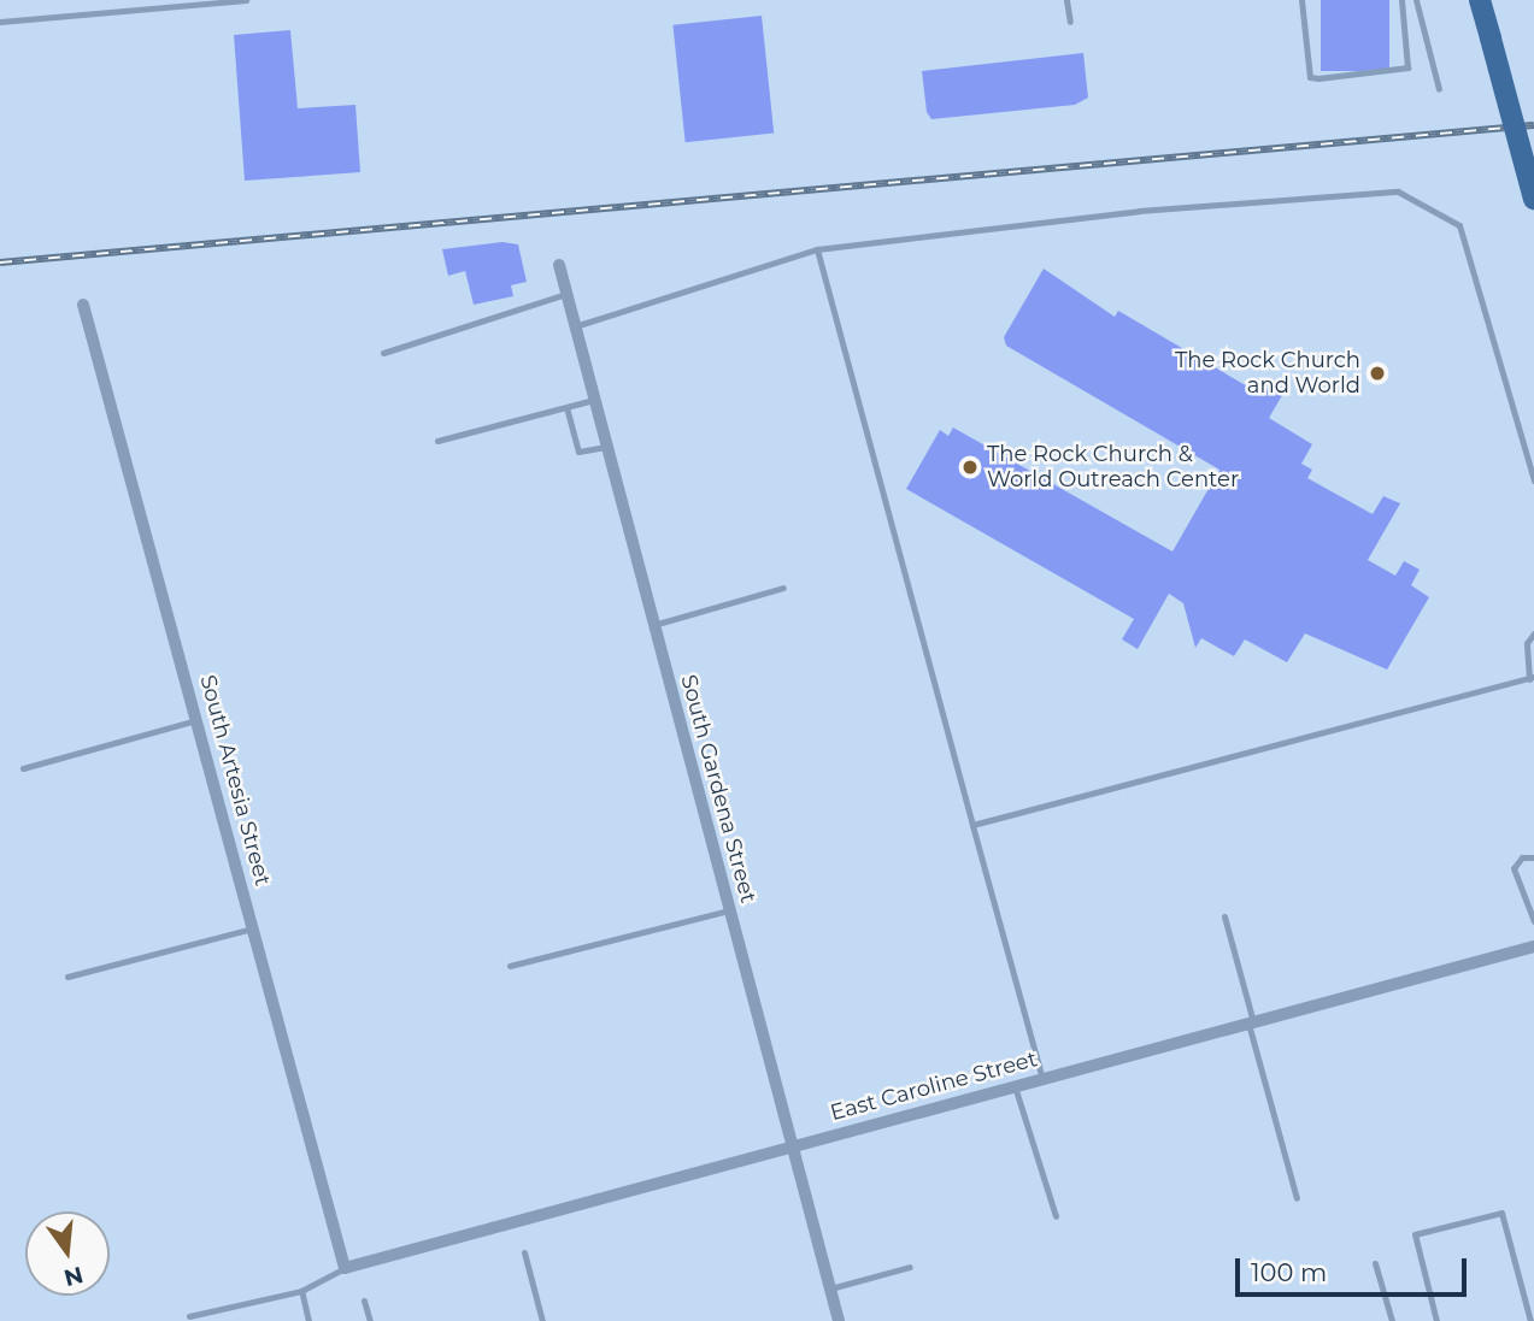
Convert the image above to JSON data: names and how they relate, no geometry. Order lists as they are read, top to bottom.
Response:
{
  "streets": {
    "street": ["South Artesia Street", "South Gardena Street", "East Caroline Street"]
  },
  "crossings": [
    ["South Artesia Street", "East Caroline Street"],
    ["South Gardena Street", "East Caroline Street"]
  ],
  "places": ["The Rock Church and World", "The Rock Church & World Outreach Center"],
  "scale_bar": "100 m",
  "north": "bottom"
}
